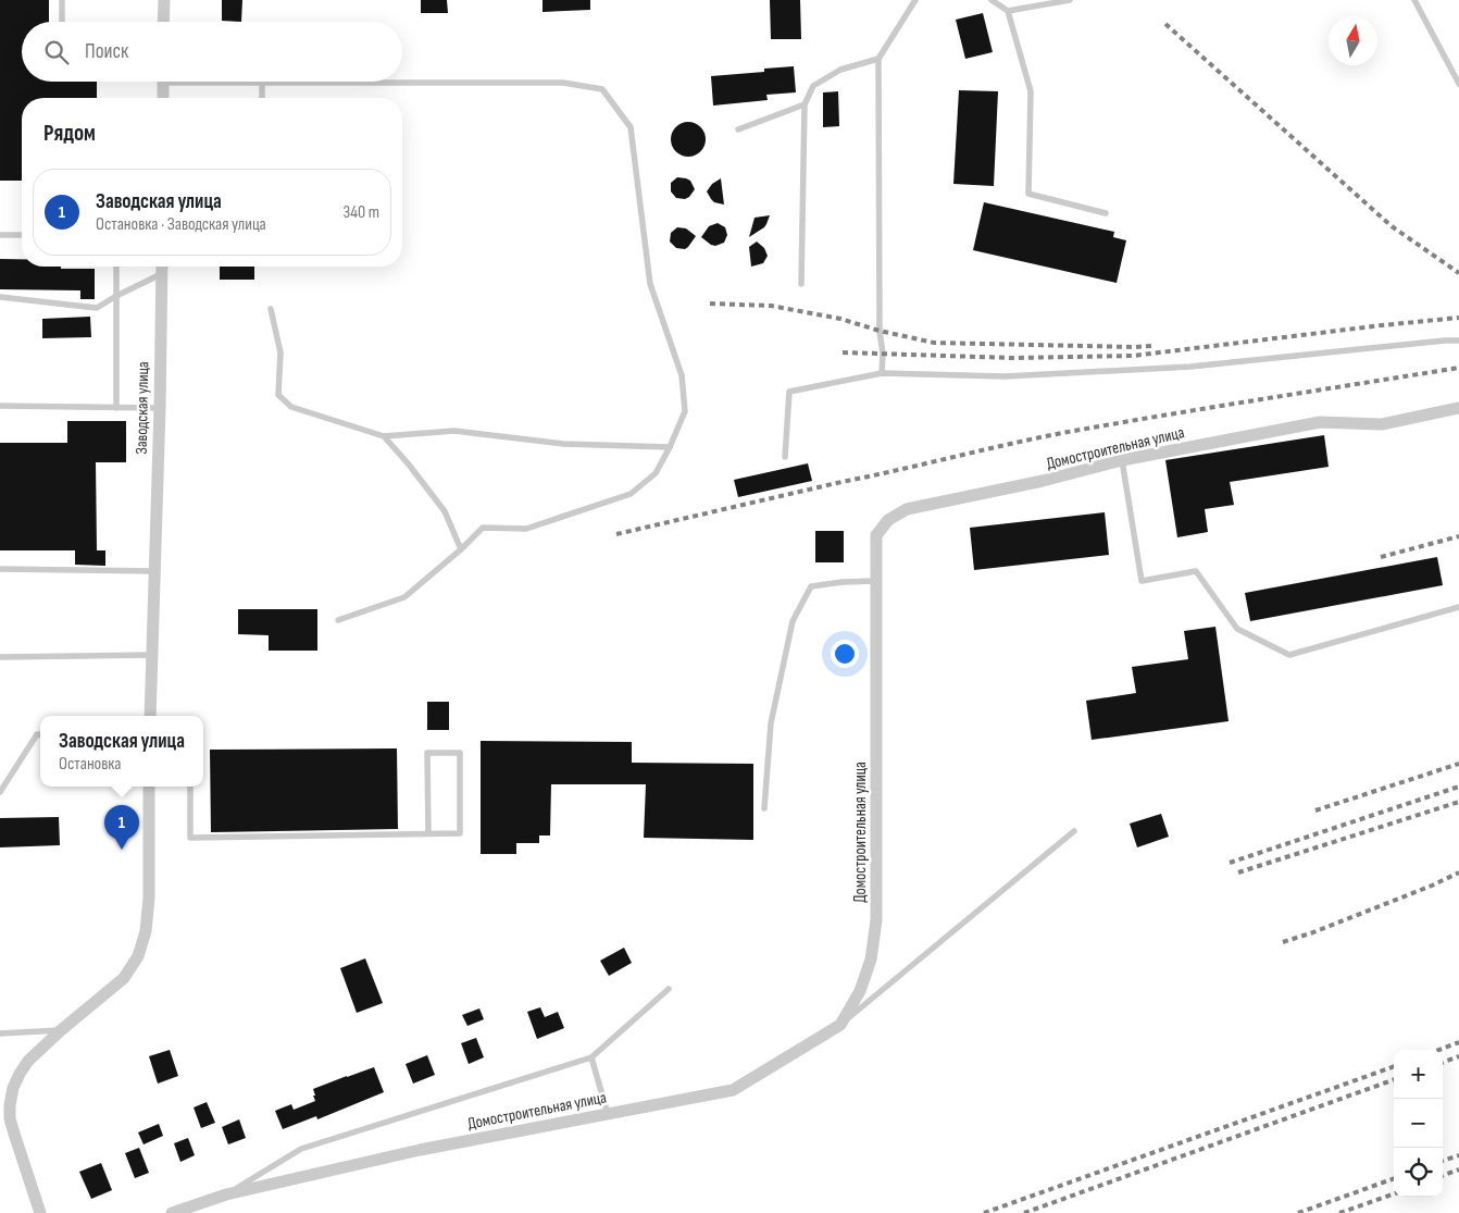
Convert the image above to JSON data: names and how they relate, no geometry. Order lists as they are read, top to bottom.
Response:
{
  "streets": {
    "street": ["Заводская улица", "Домостроительная улица"]
  },
  "north": "top",
  "page": {
    "search": "Поиск",
    "heading": "Рядом",
    "list": [
      {
        "mark": "1",
        "name": "Заводская улица",
        "note": "Остановка · Заводская улица",
        "value": "340 m"
      }
    ],
    "popup": ["Заводская улица", "Остановка"],
    "pins": "1",
    "map_buttons": ["+", "−"]
  }
}
